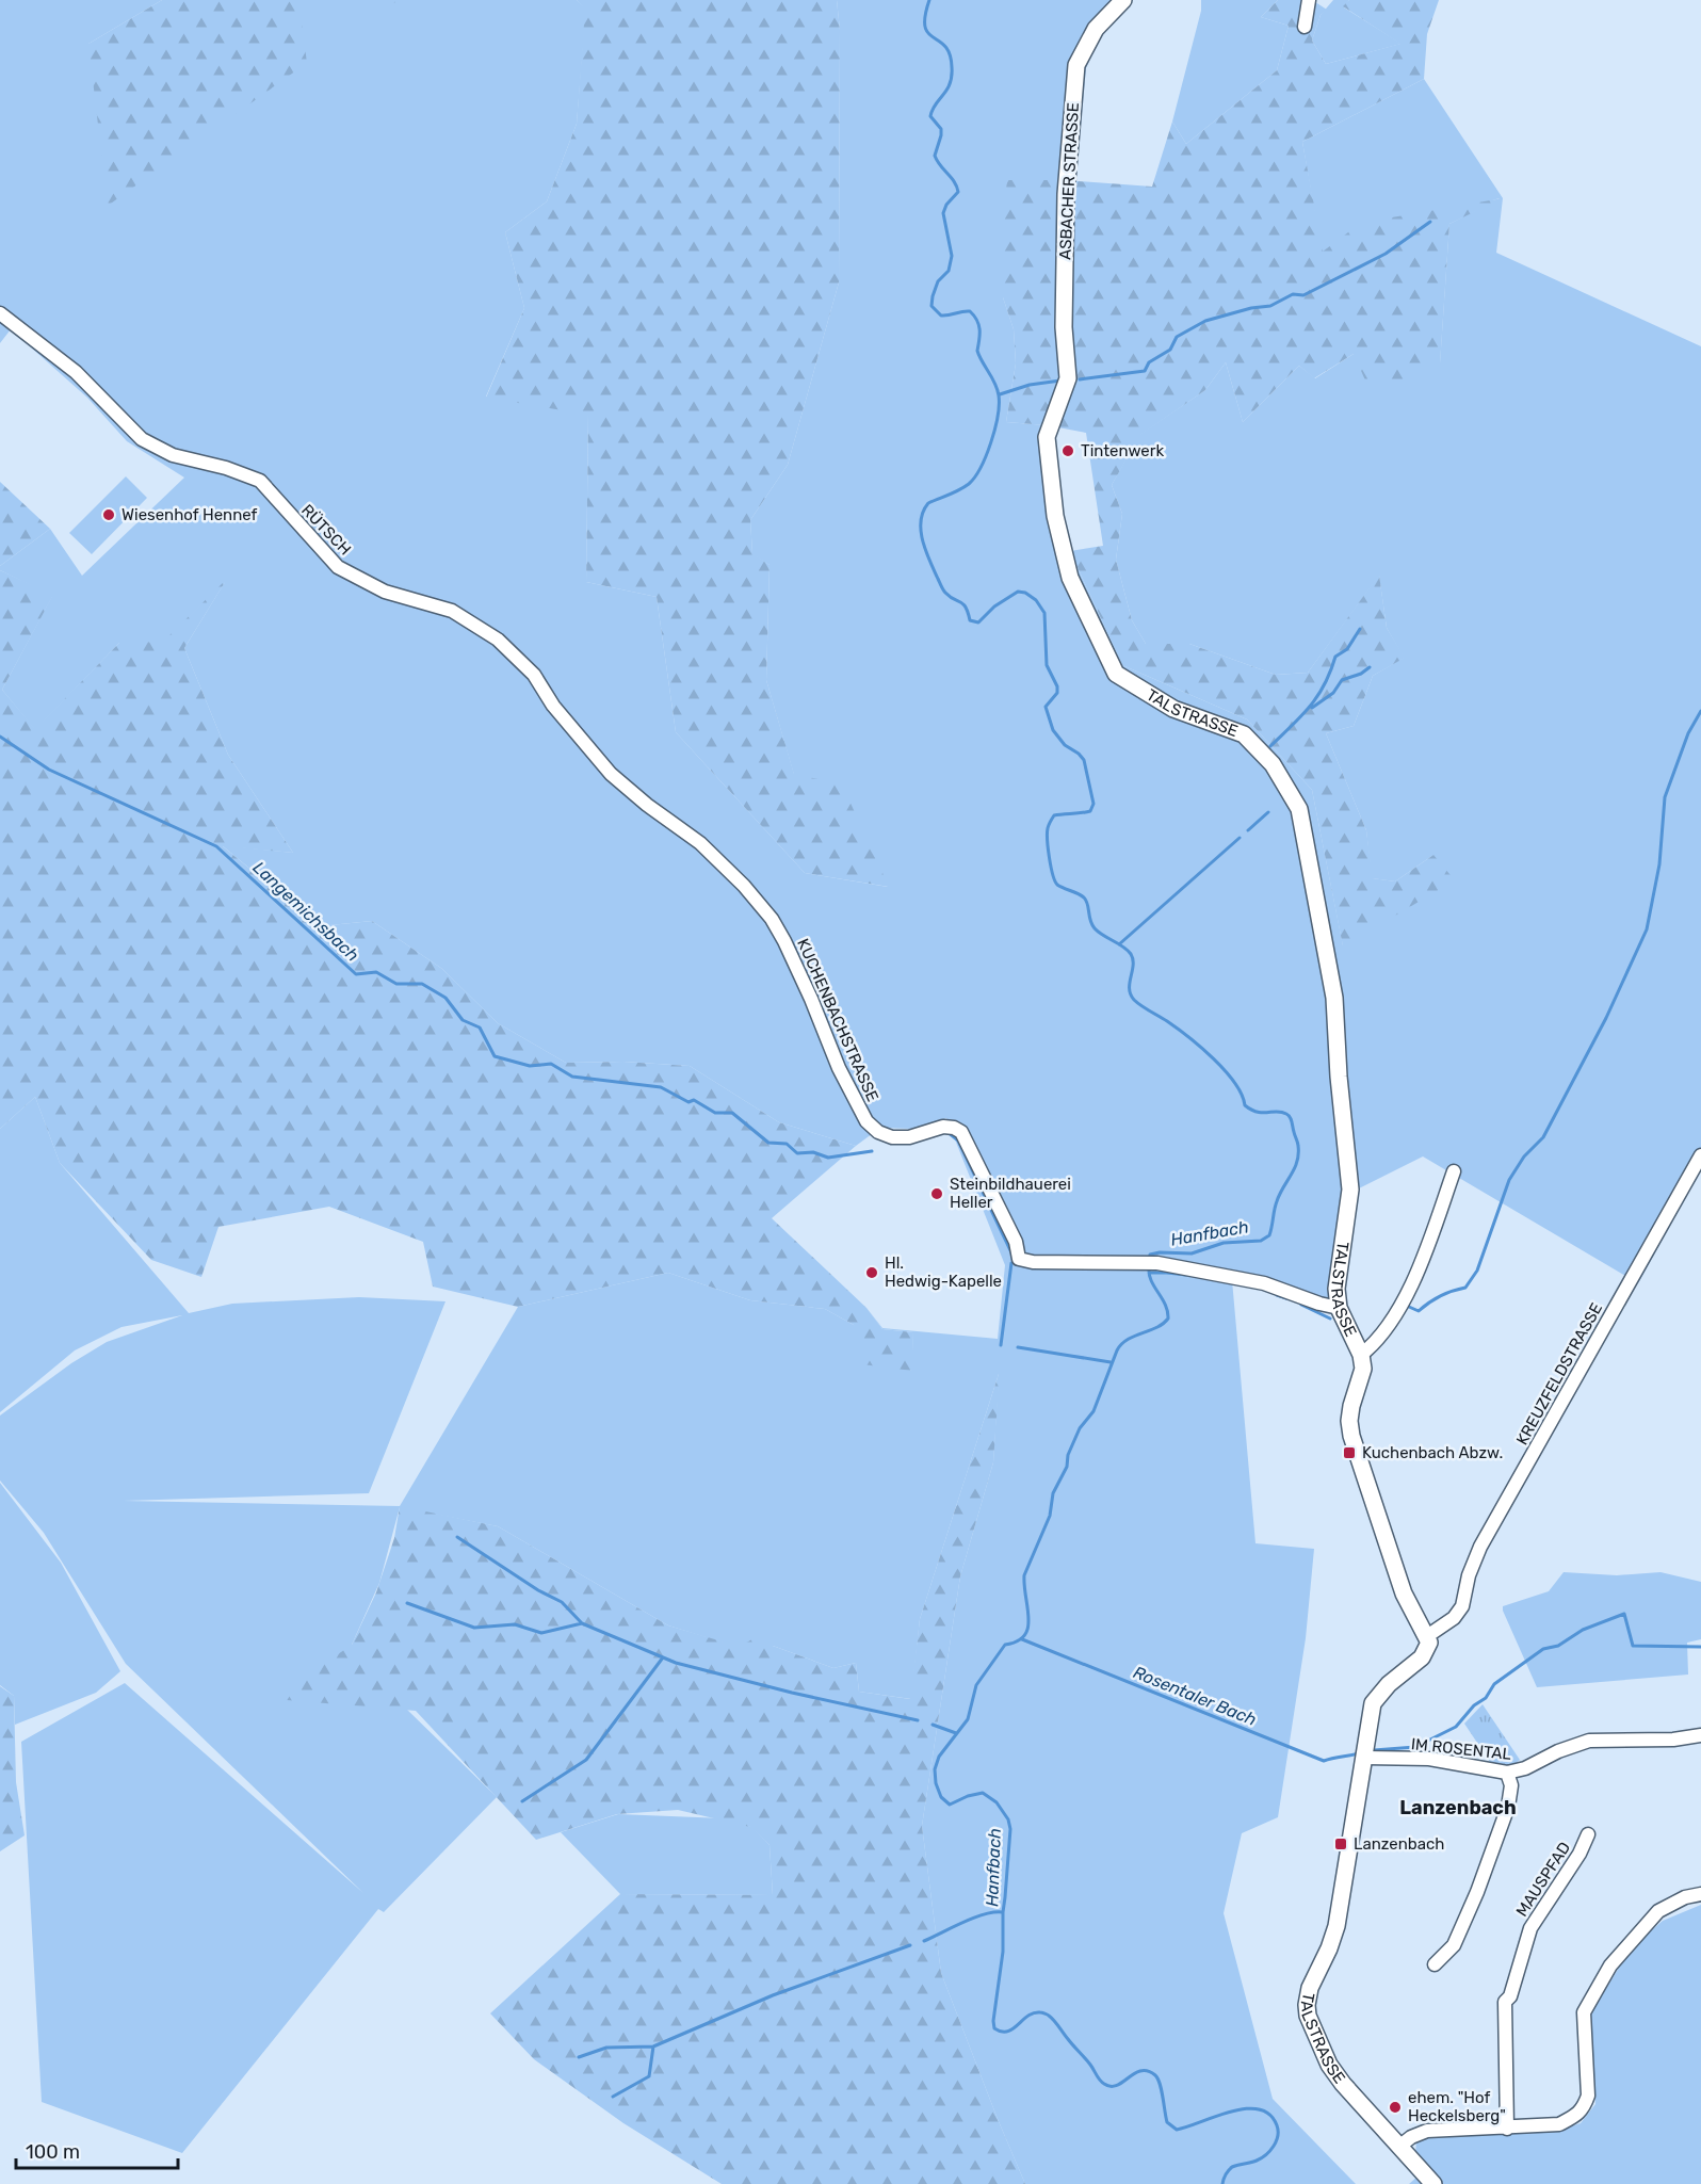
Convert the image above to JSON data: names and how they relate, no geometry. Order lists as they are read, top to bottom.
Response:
{
  "streets": {
    "main road": ["ASBACHER STRASSE", "TALSTRASSE"],
    "street": [
      "RÜTSCH",
      "KUCHENBACHSTRASSE",
      "KREUZFELDSTRASSE",
      "IM ROSENTAL",
      "MAUSPFAD"
    ]
  },
  "crossings": [
    ["ASBACHER STRASSE", "TALSTRASSE"],
    ["RÜTSCH", "KUCHENBACHSTRASSE"],
    ["TALSTRASSE", "KUCHENBACHSTRASSE"],
    ["TALSTRASSE", "KREUZFELDSTRASSE"],
    ["TALSTRASSE", "IM ROSENTAL"]
  ],
  "districts": ["Lanzenbach"],
  "water": ["Langemichsbach", "Hanfbach", "Rosentaler Bach"],
  "places": {
    "other": [
      "Tintenwerk",
      "Wiesenhof Hennef",
      "Steinbildhauerei Heller",
      "Hl. Hedwig-Kapelle",
      "ehem. \"Hof Heckelsberg\""
    ],
    "transit": ["Kuchenbach Abzw.", "Lanzenbach"]
  },
  "scale_bar": "100 m"
}
